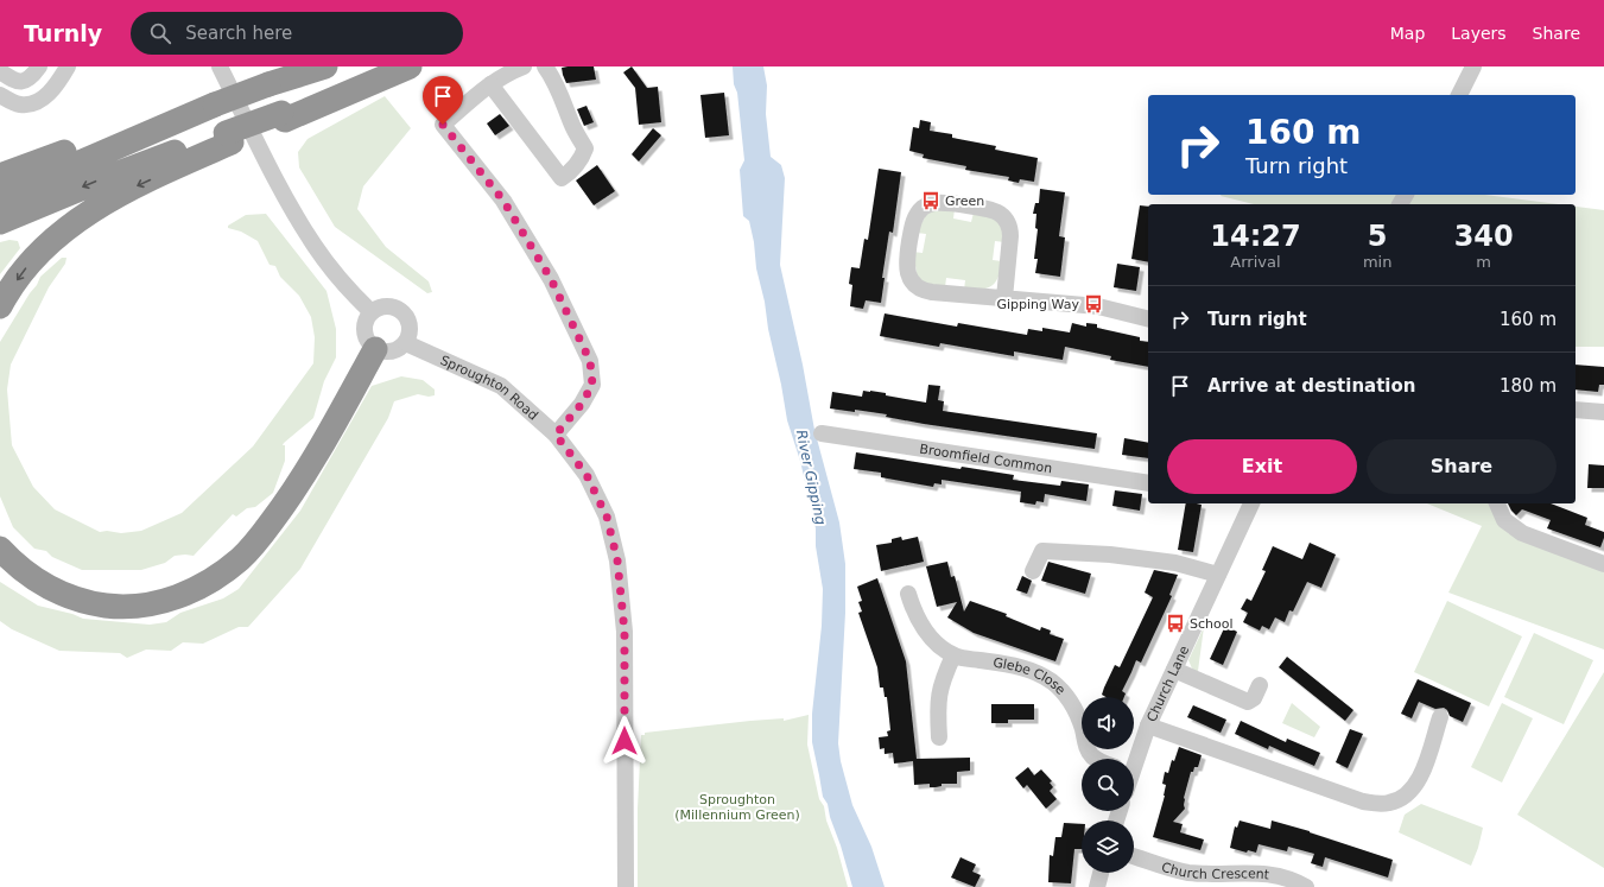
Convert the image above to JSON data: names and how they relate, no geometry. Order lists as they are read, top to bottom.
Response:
{
  "streets": {
    "street": [
      "Sproughton Road",
      "Broomfield Common",
      "Glebe Close",
      "Church Lane",
      "Church Crescent"
    ]
  },
  "water": ["River Gipping"],
  "parks": ["Sproughton (Millennium Green)"],
  "places": {
    "bus stop": ["Green", "Gipping Way", "School"]
  },
  "page": {
    "header": "Turnly",
    "search": "Search here",
    "nav": ["Map", "Layers", "Share"],
    "turn": ["160 m", "Turn right"],
    "eta": [
      "14:27",
      "Arrival",
      "5",
      "min",
      "340",
      "m"
    ],
    "list": [
      {
        "name": "Turn right",
        "value": "160 m"
      },
      {
        "name": "Arrive at destination",
        "value": "180 m"
      }
    ],
    "buttons": ["Exit", "Share"]
  }
}
